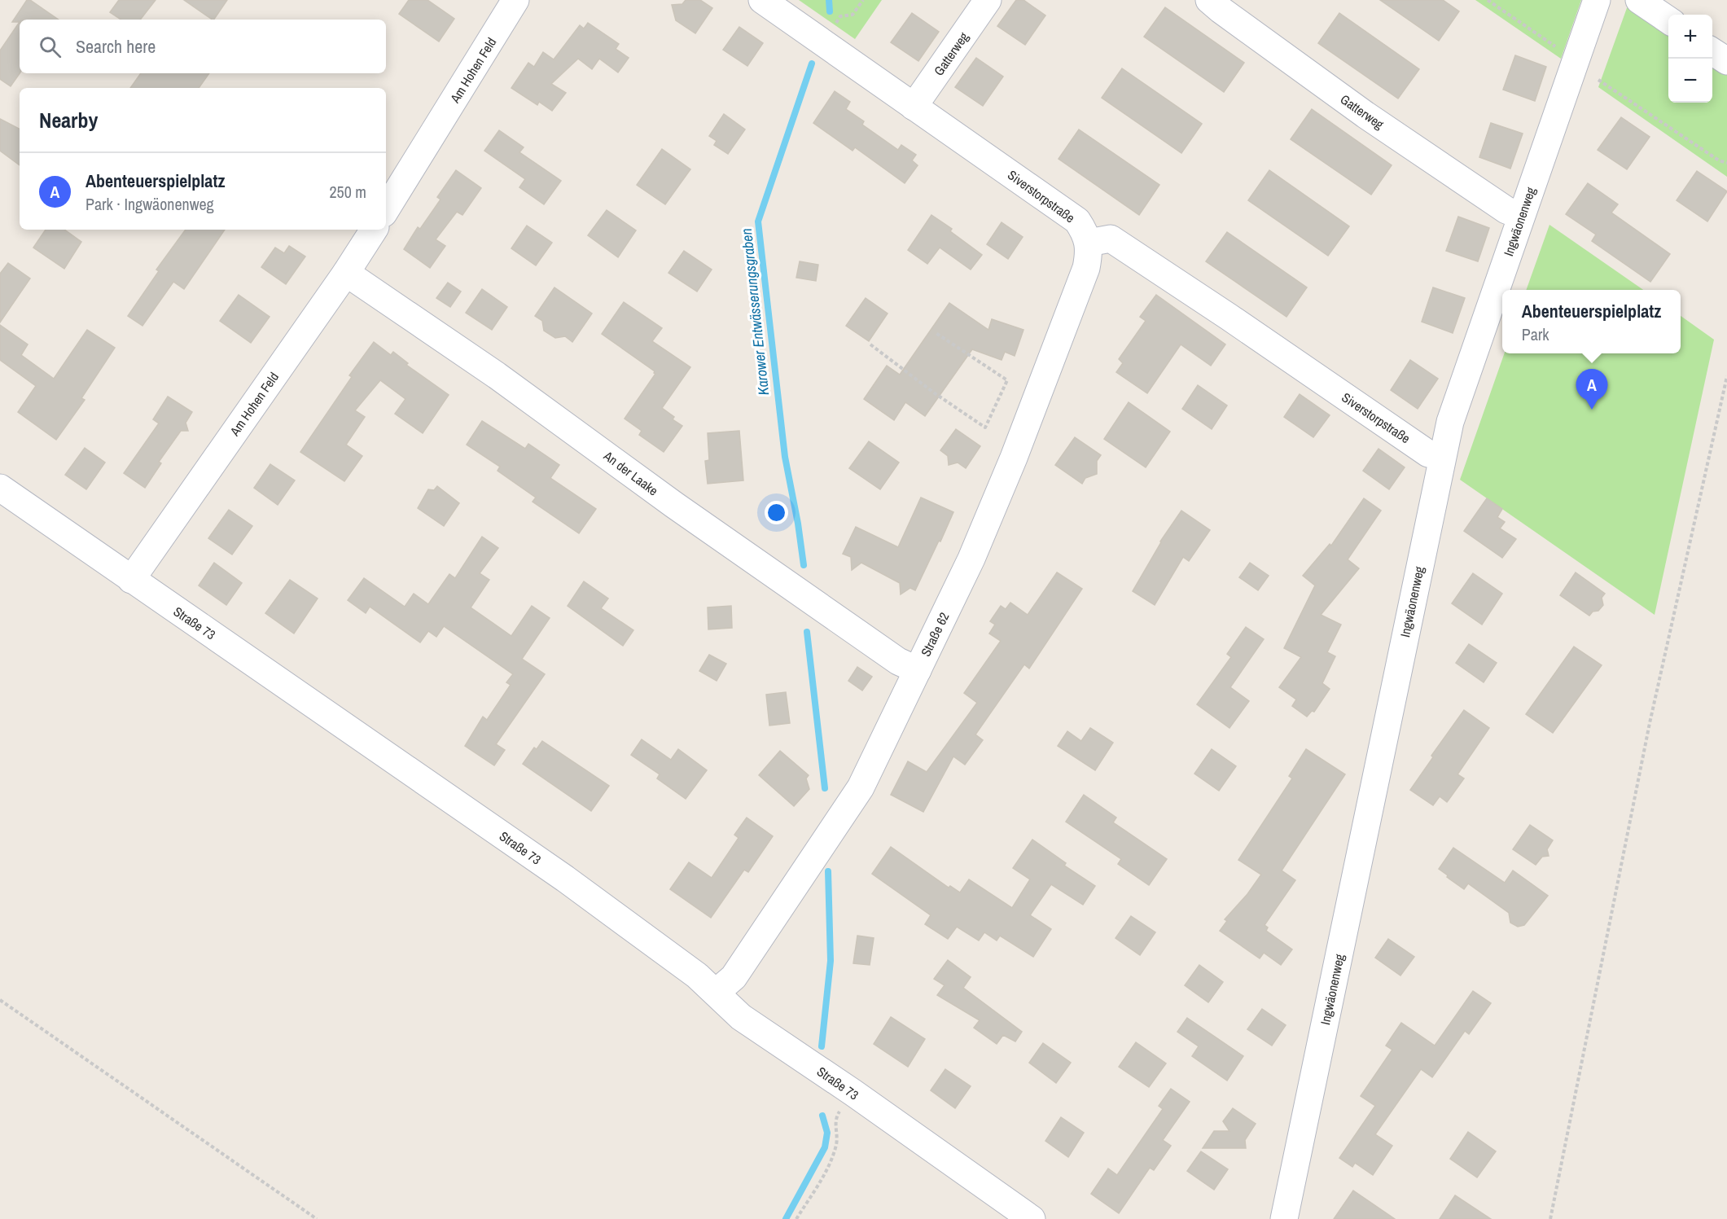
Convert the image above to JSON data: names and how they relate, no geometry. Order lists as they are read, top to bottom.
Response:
{
  "streets": {
    "street": [
      "Gatterweg",
      "Am Hohen Feld",
      "Siverstorpstraße",
      "Ingwäonenweg",
      "An der Laake",
      "Straße 73",
      "Straße 62"
    ]
  },
  "crossings": [
    ["Gatterweg", "Siverstorpstraße"],
    ["Gatterweg", "Ingwäonenweg"],
    ["Am Hohen Feld", "An der Laake"],
    ["Am Hohen Feld", "Straße 73"],
    ["Siverstorpstraße", "Ingwäonenweg"],
    ["Siverstorpstraße", "Straße 62"],
    ["An der Laake", "Straße 62"],
    ["Straße 73", "Straße 62"]
  ],
  "water": ["Karower Entwässerungsgraben"],
  "page": {
    "map_buttons": ["+", "−"],
    "search": "Search here",
    "heading": "Nearby",
    "list": [
      {
        "mark": "A",
        "name": "Abenteuerspielplatz",
        "note": "Park · Ingwäonenweg",
        "value": "250 m"
      }
    ],
    "popup": ["Abenteuerspielplatz", "Park"],
    "pins": "A"
  }
}
